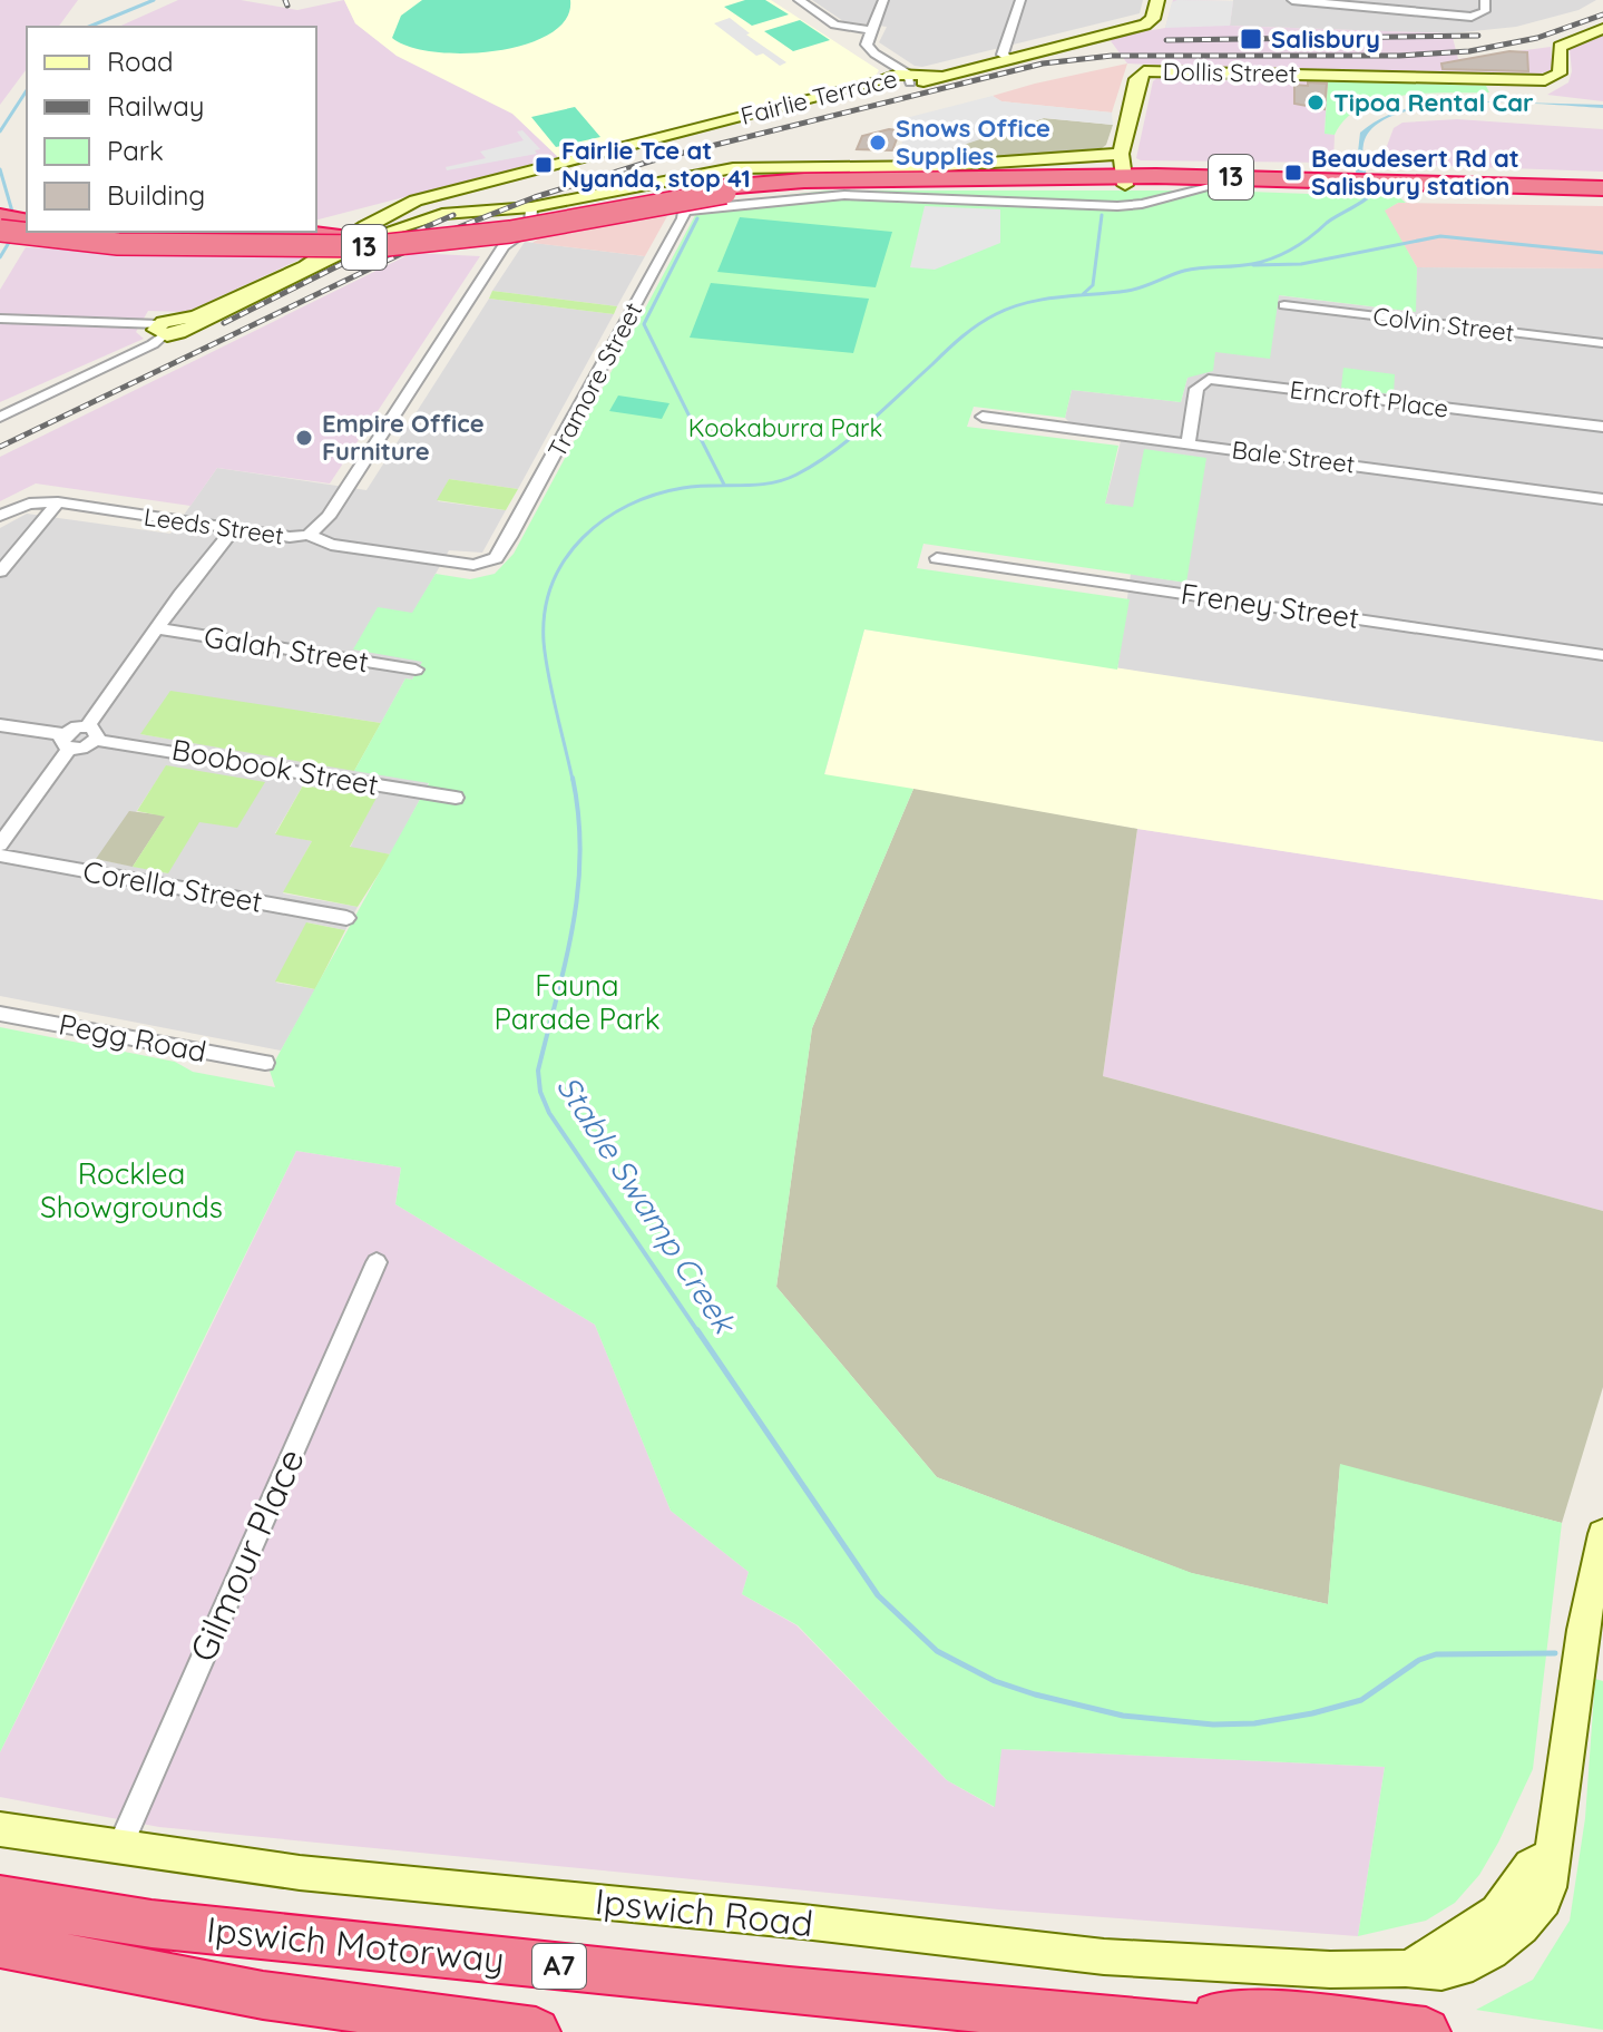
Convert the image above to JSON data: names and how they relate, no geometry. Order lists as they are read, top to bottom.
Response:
{
  "streets": {
    "highway": ["13", "Ipswich Motorway", "A7"],
    "street": [
      "Dollis Street",
      "Fairlie Terrace",
      "Colvin Street",
      "Tramore Street",
      "Erncroft Place",
      "Bale Street",
      "Leeds Street",
      "Freney Street",
      "Galah Street",
      "Boobook Street",
      "Corella Street",
      "Pegg Road",
      "Gilmour Place",
      "Ipswich Road"
    ]
  },
  "crossings": [
    ["Dollis Street", "13"],
    ["Tramore Street", "Leeds Street"],
    ["Erncroft Place", "Bale Street"],
    ["Gilmour Place", "Ipswich Road"]
  ],
  "water": ["Stable Swamp Creek"],
  "parks": ["Kookaburra Park", "Fauna Parade Park", "Rocklea Showgrounds"],
  "places": {
    "transit": ["Salisbury", "Fairlie Tce at Nyanda, stop 41", "Beaudesert Rd at Salisbury station"],
    "other": ["Tipoa Rental Car", "Snows Office Supplies", "Empire Office Furniture"]
  },
  "legend": [
    "Road",
    "Railway",
    "Park",
    "Building"
  ]
}
